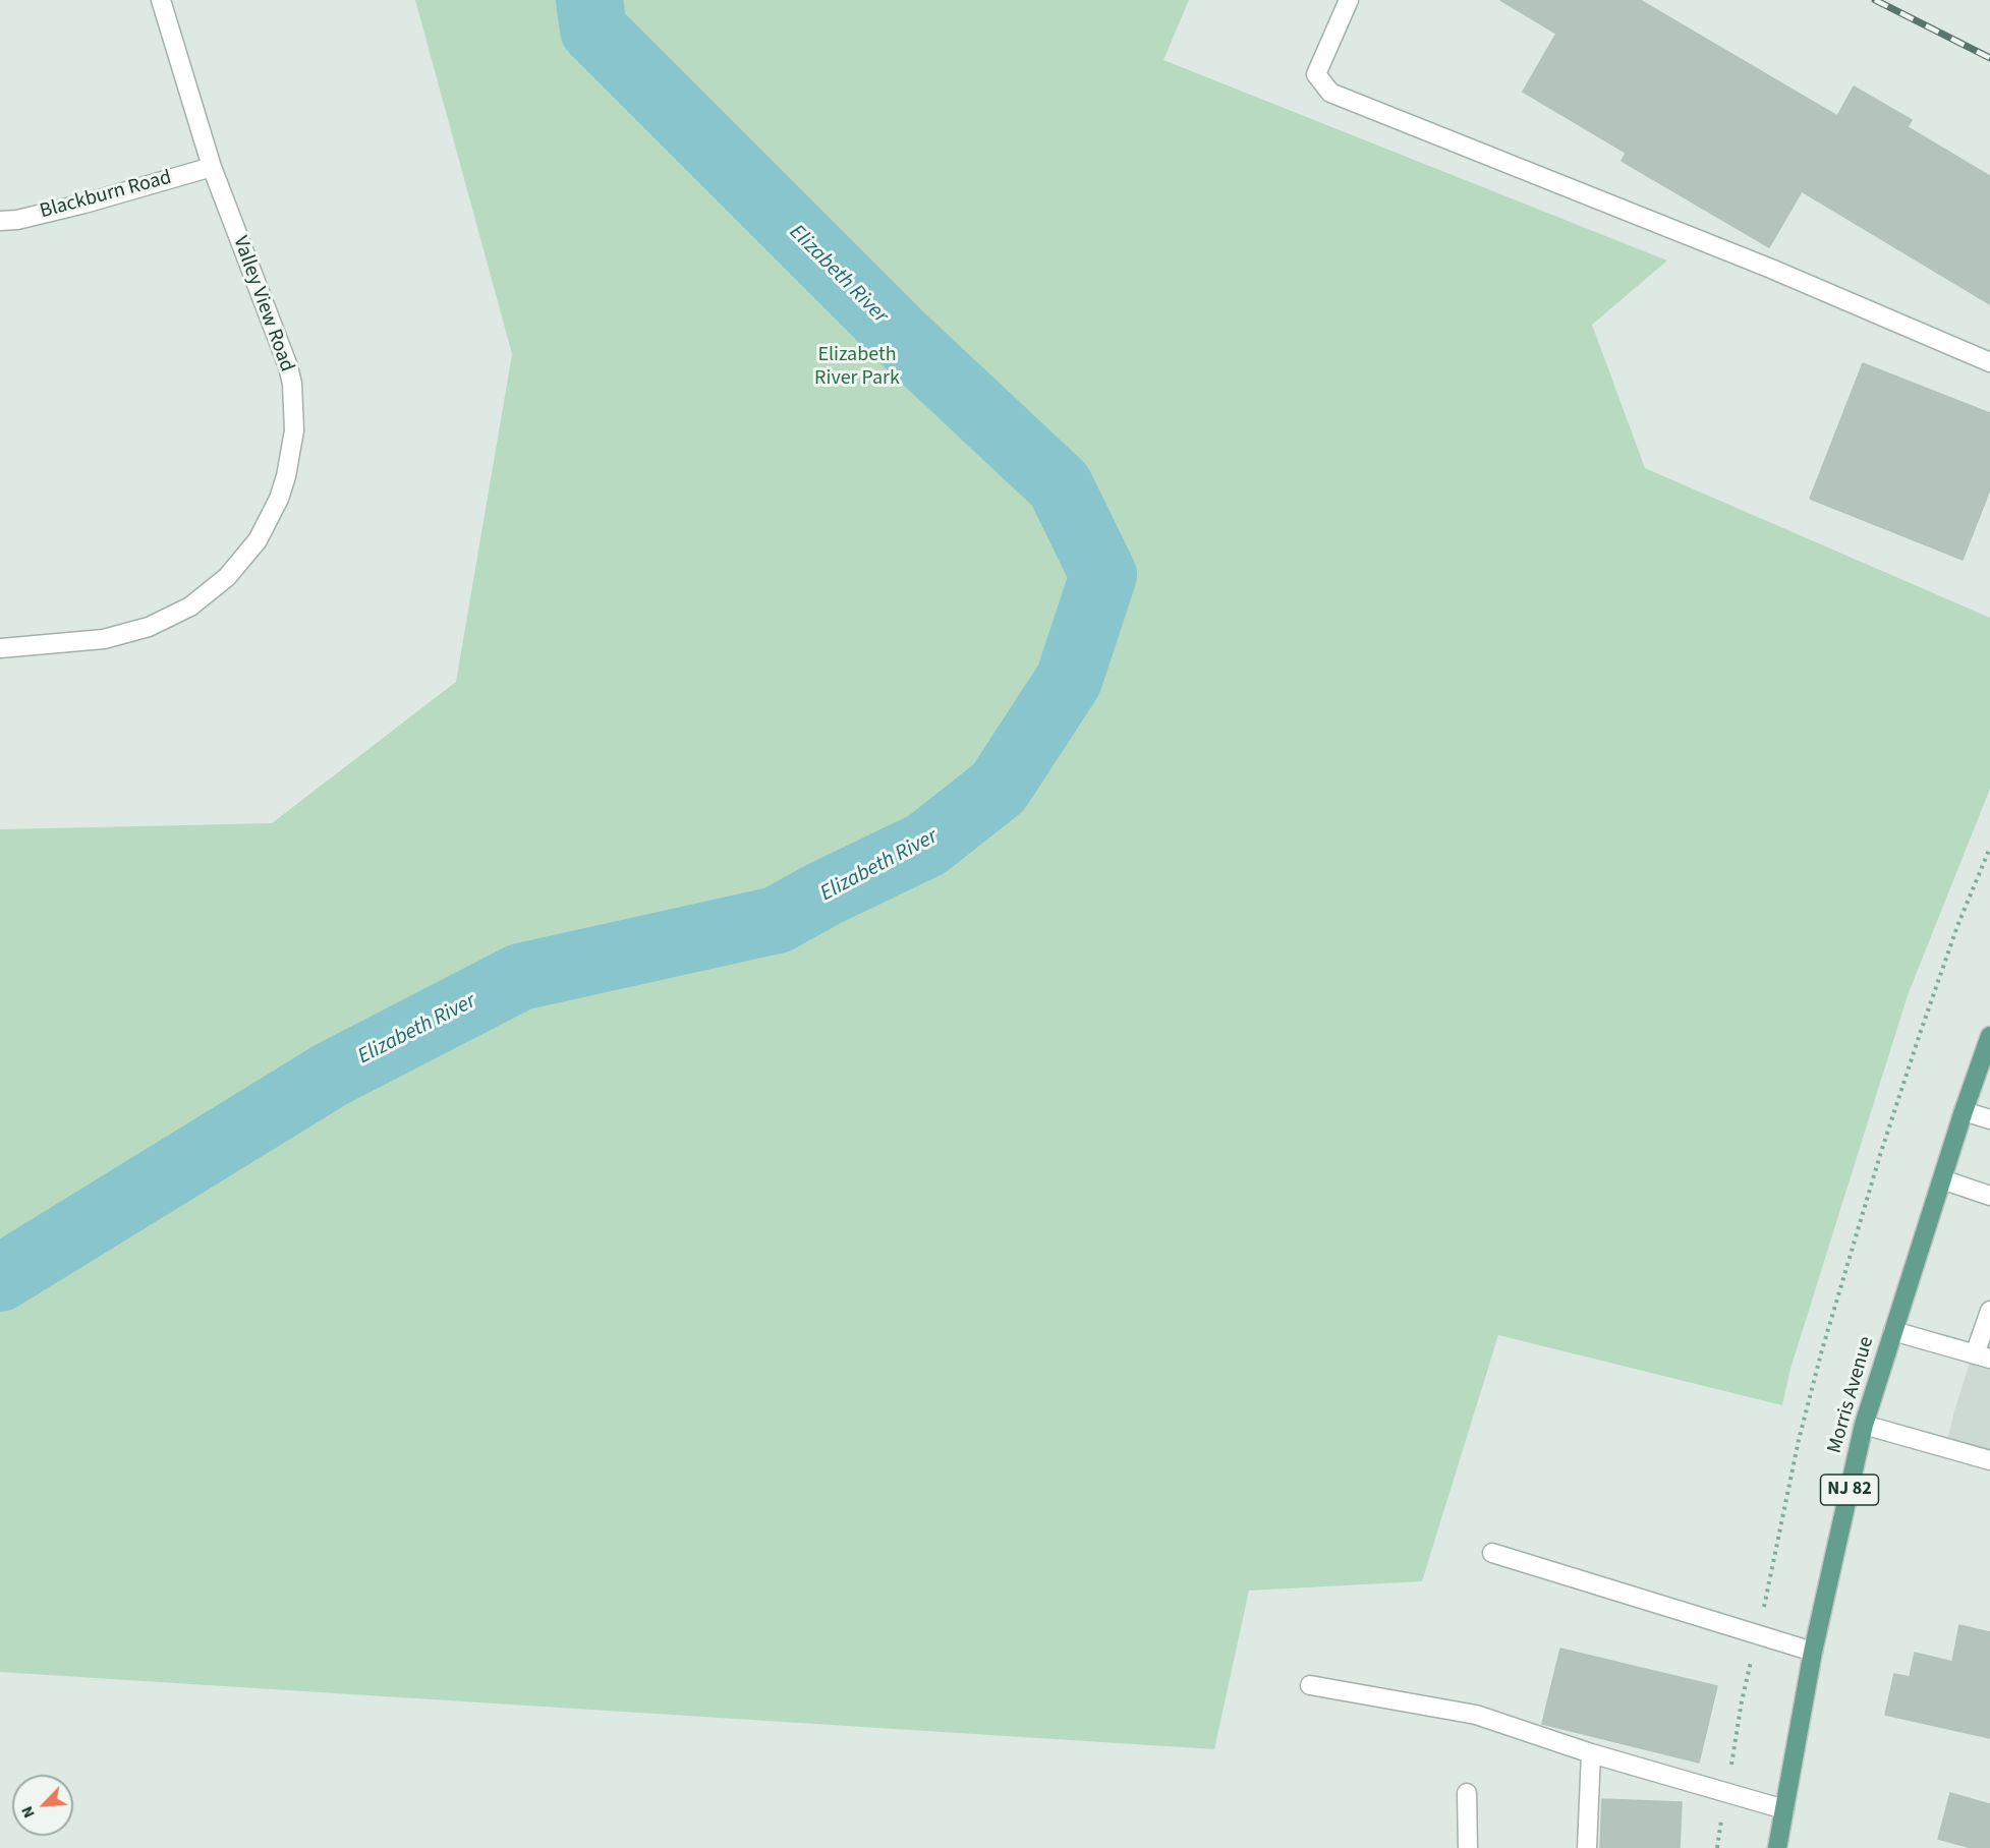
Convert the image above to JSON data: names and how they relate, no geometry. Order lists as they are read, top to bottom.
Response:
{
  "streets": {
    "main road": ["Morris Avenue", "NJ 82"],
    "street": ["Blackburn Road", "Valley View Road"]
  },
  "crossings": [
    ["Blackburn Road", "Valley View Road"]
  ],
  "water": ["Elizabeth River"],
  "parks": ["Elizabeth River Park"],
  "north": "bottom left"
}
